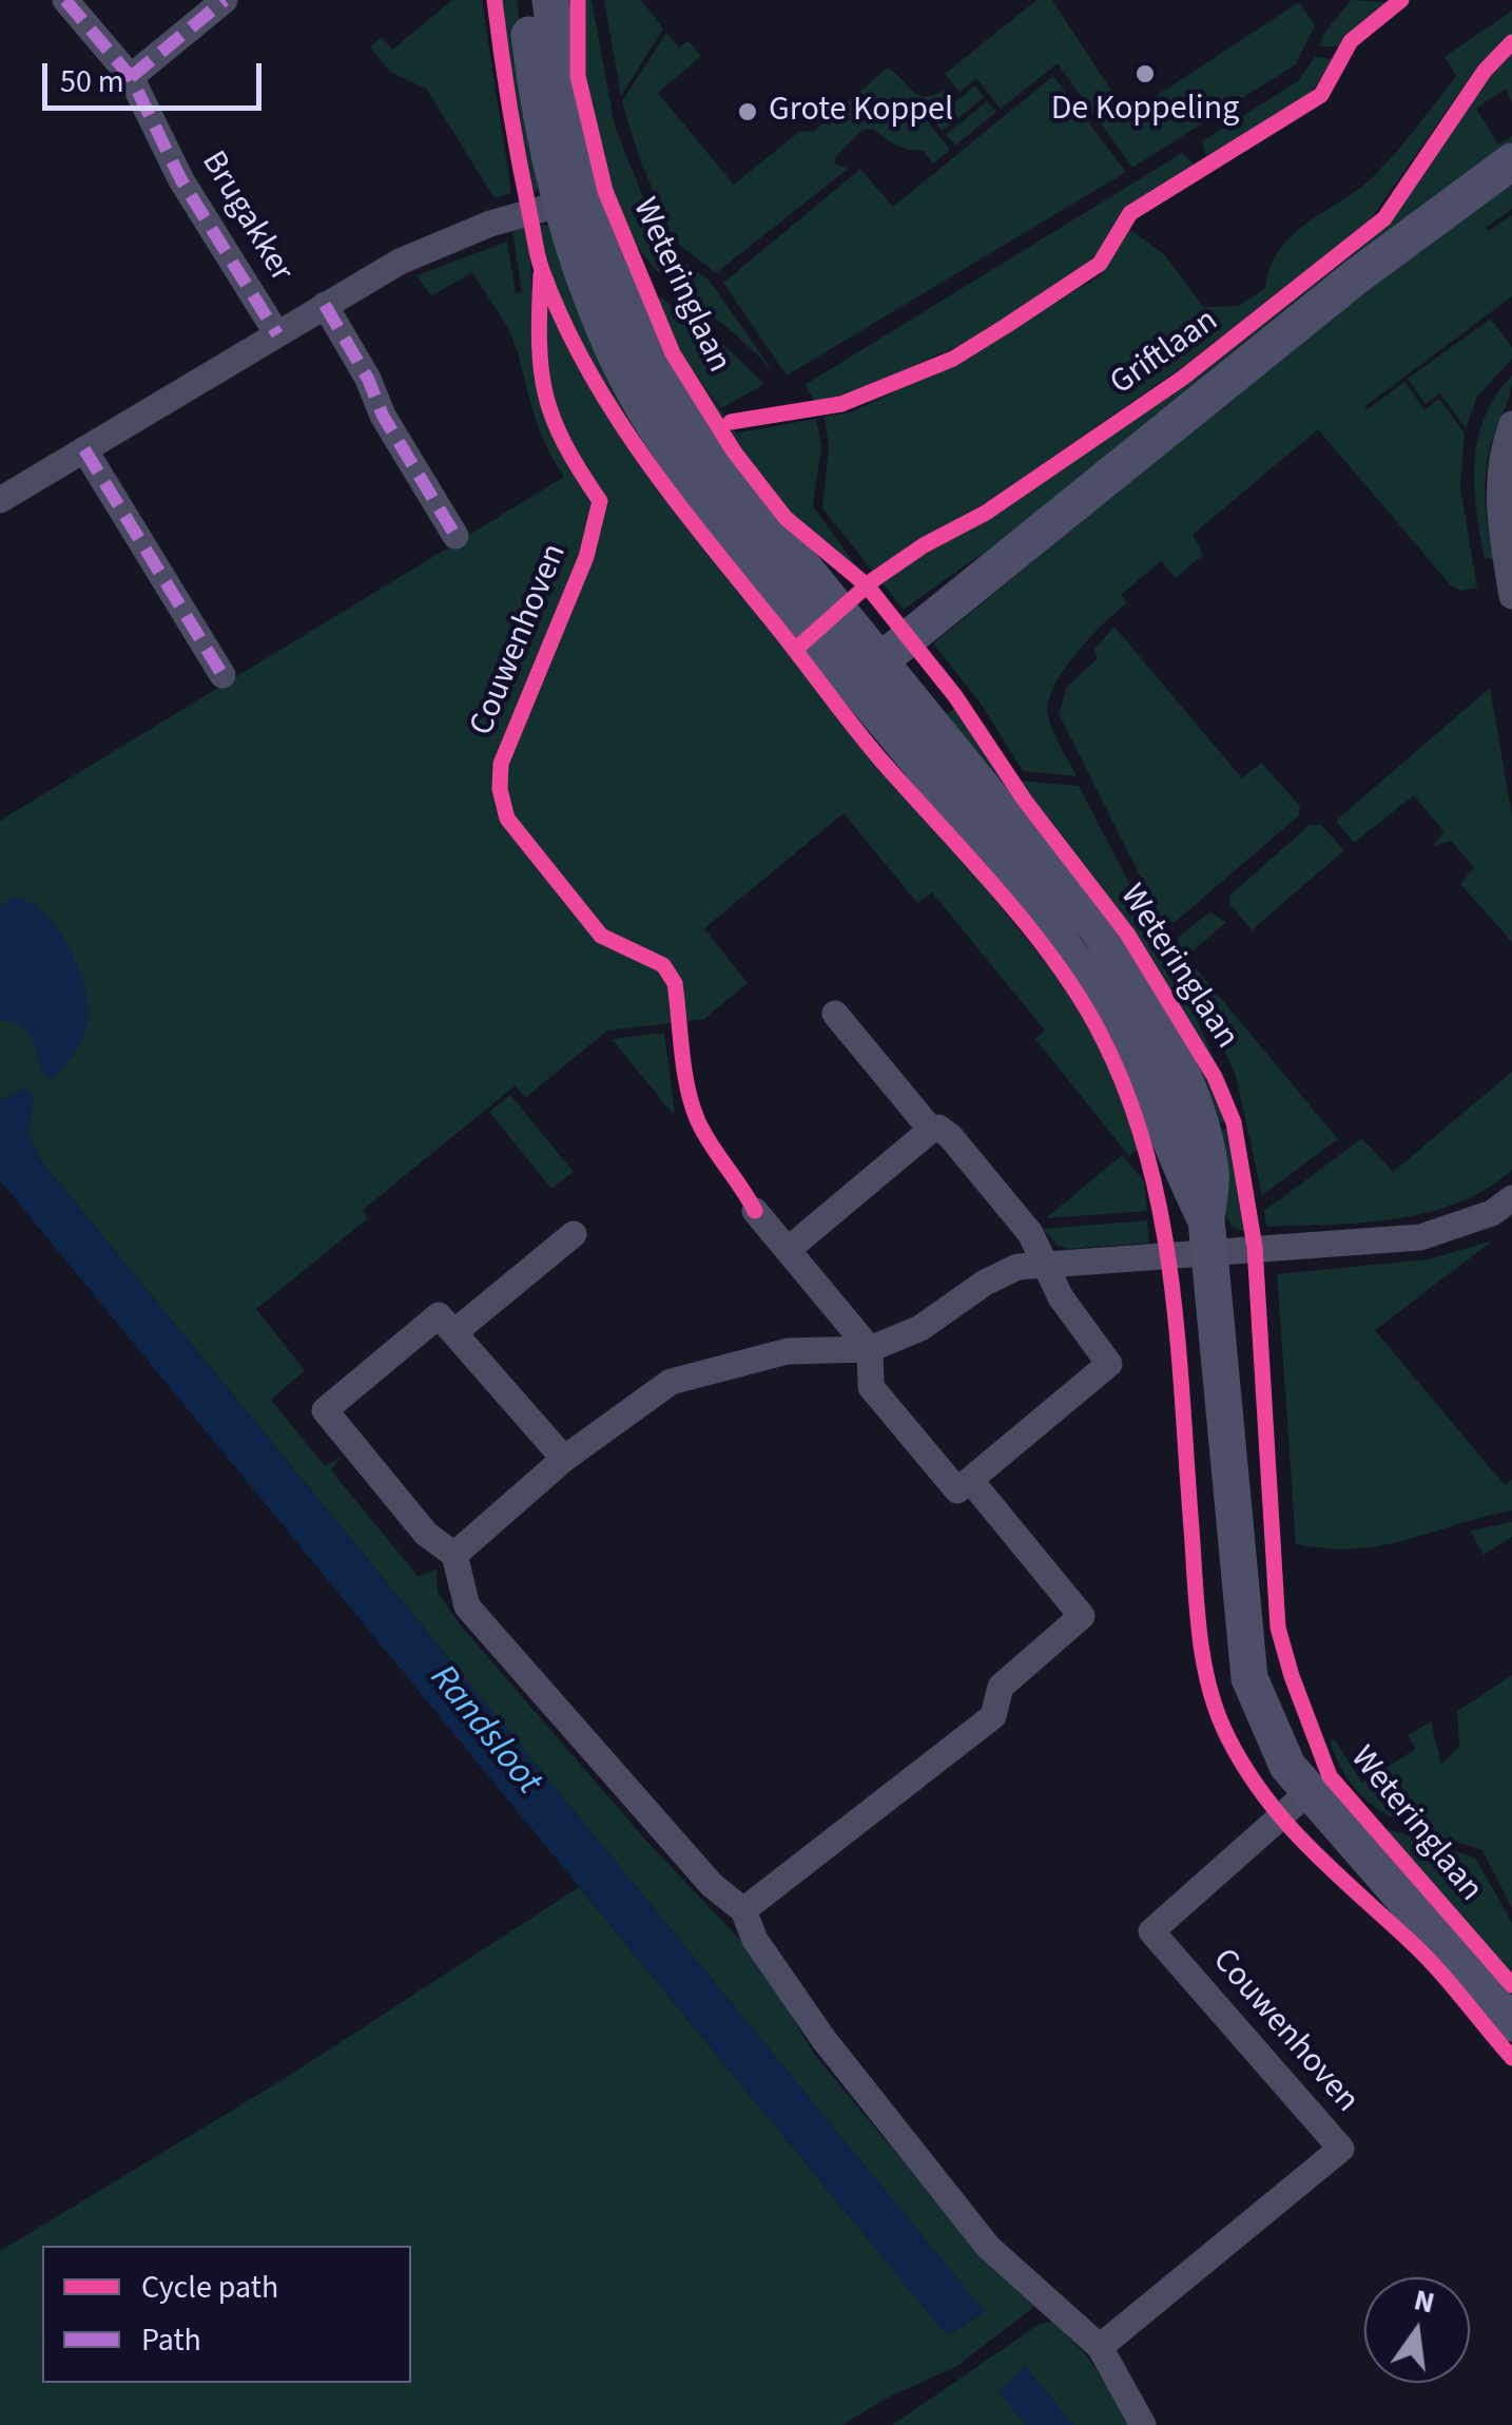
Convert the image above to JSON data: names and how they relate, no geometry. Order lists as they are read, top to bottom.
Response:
{
  "streets": {
    "street": [
      "Brugakker",
      "Weteringlaan",
      "Griftlaan",
      "Couwenhoven"
    ]
  },
  "crossings": [
    ["Brugakker", "Weteringlaan"],
    ["Weteringlaan", "Griftlaan"],
    ["Weteringlaan", "Couwenhoven"]
  ],
  "water": ["Randsloot"],
  "places": ["De Koppeling", "Grote Koppel"],
  "legend": ["Cycle path", "Path"],
  "scale_bar": "50 m",
  "north": "top"
}
